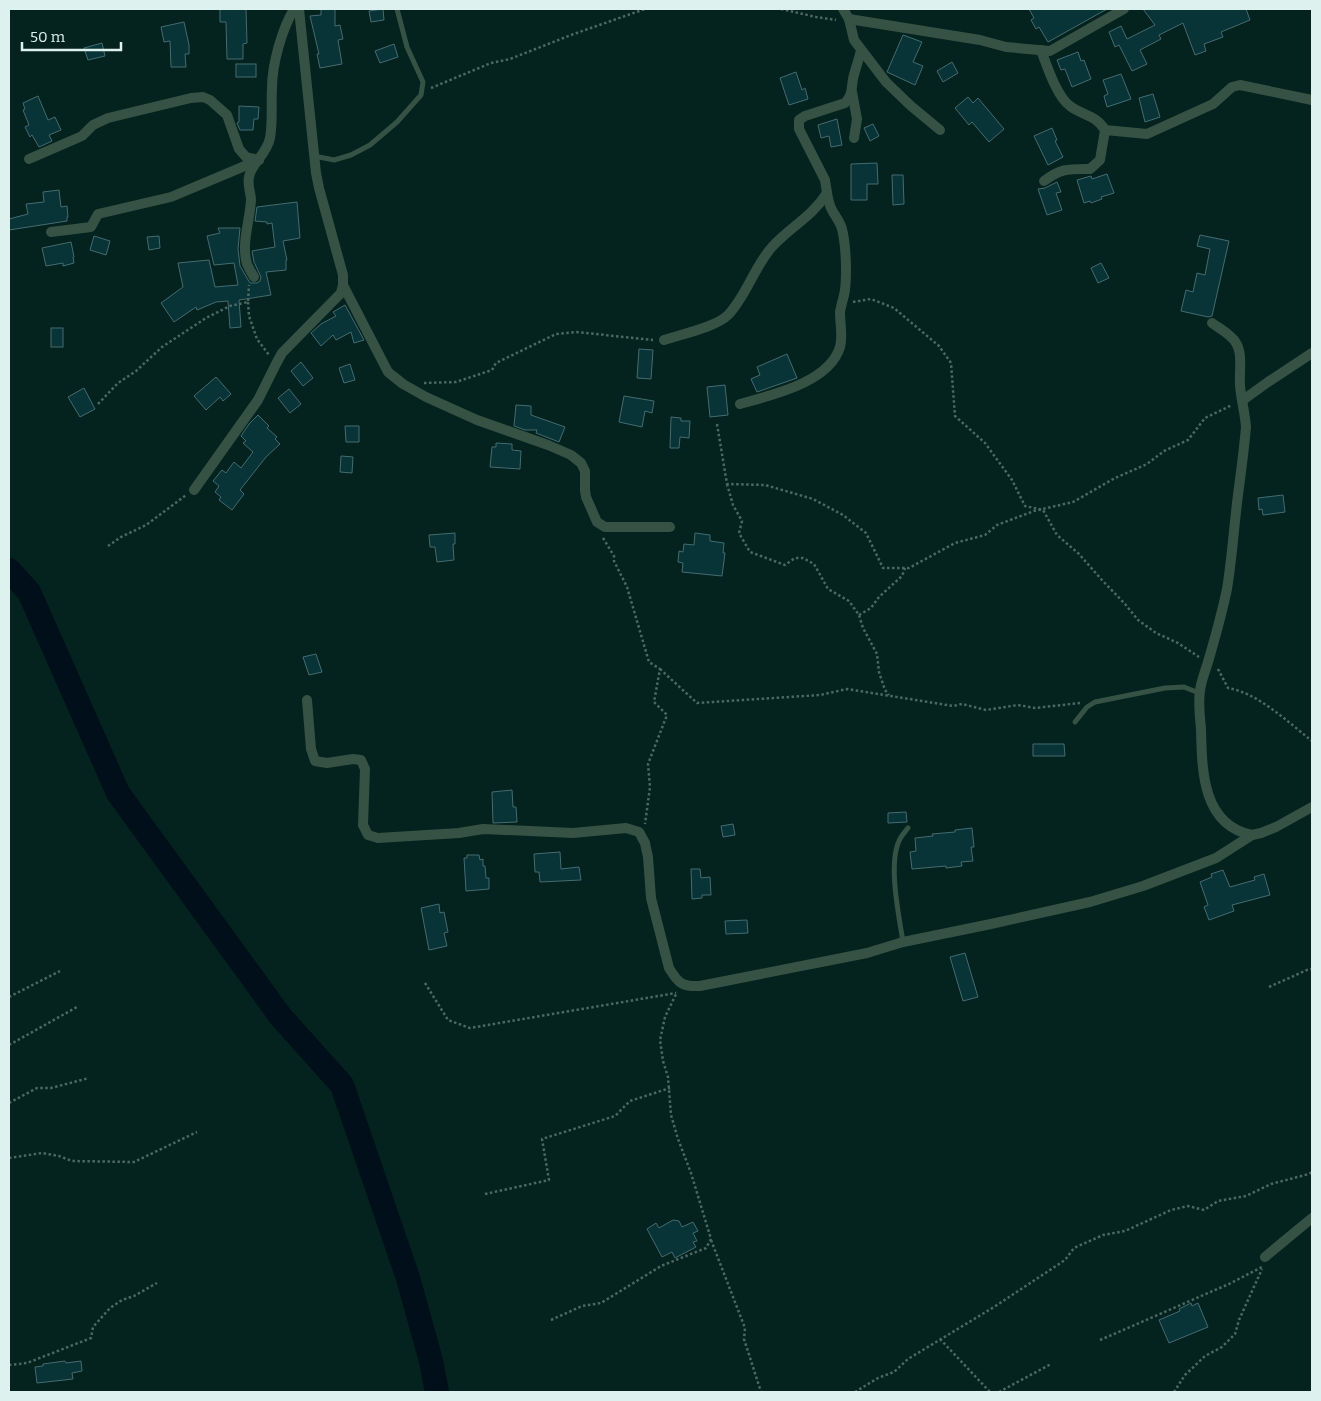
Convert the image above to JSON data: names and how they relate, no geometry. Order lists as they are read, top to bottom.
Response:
{
  "scale_bar": "50 m"
}
